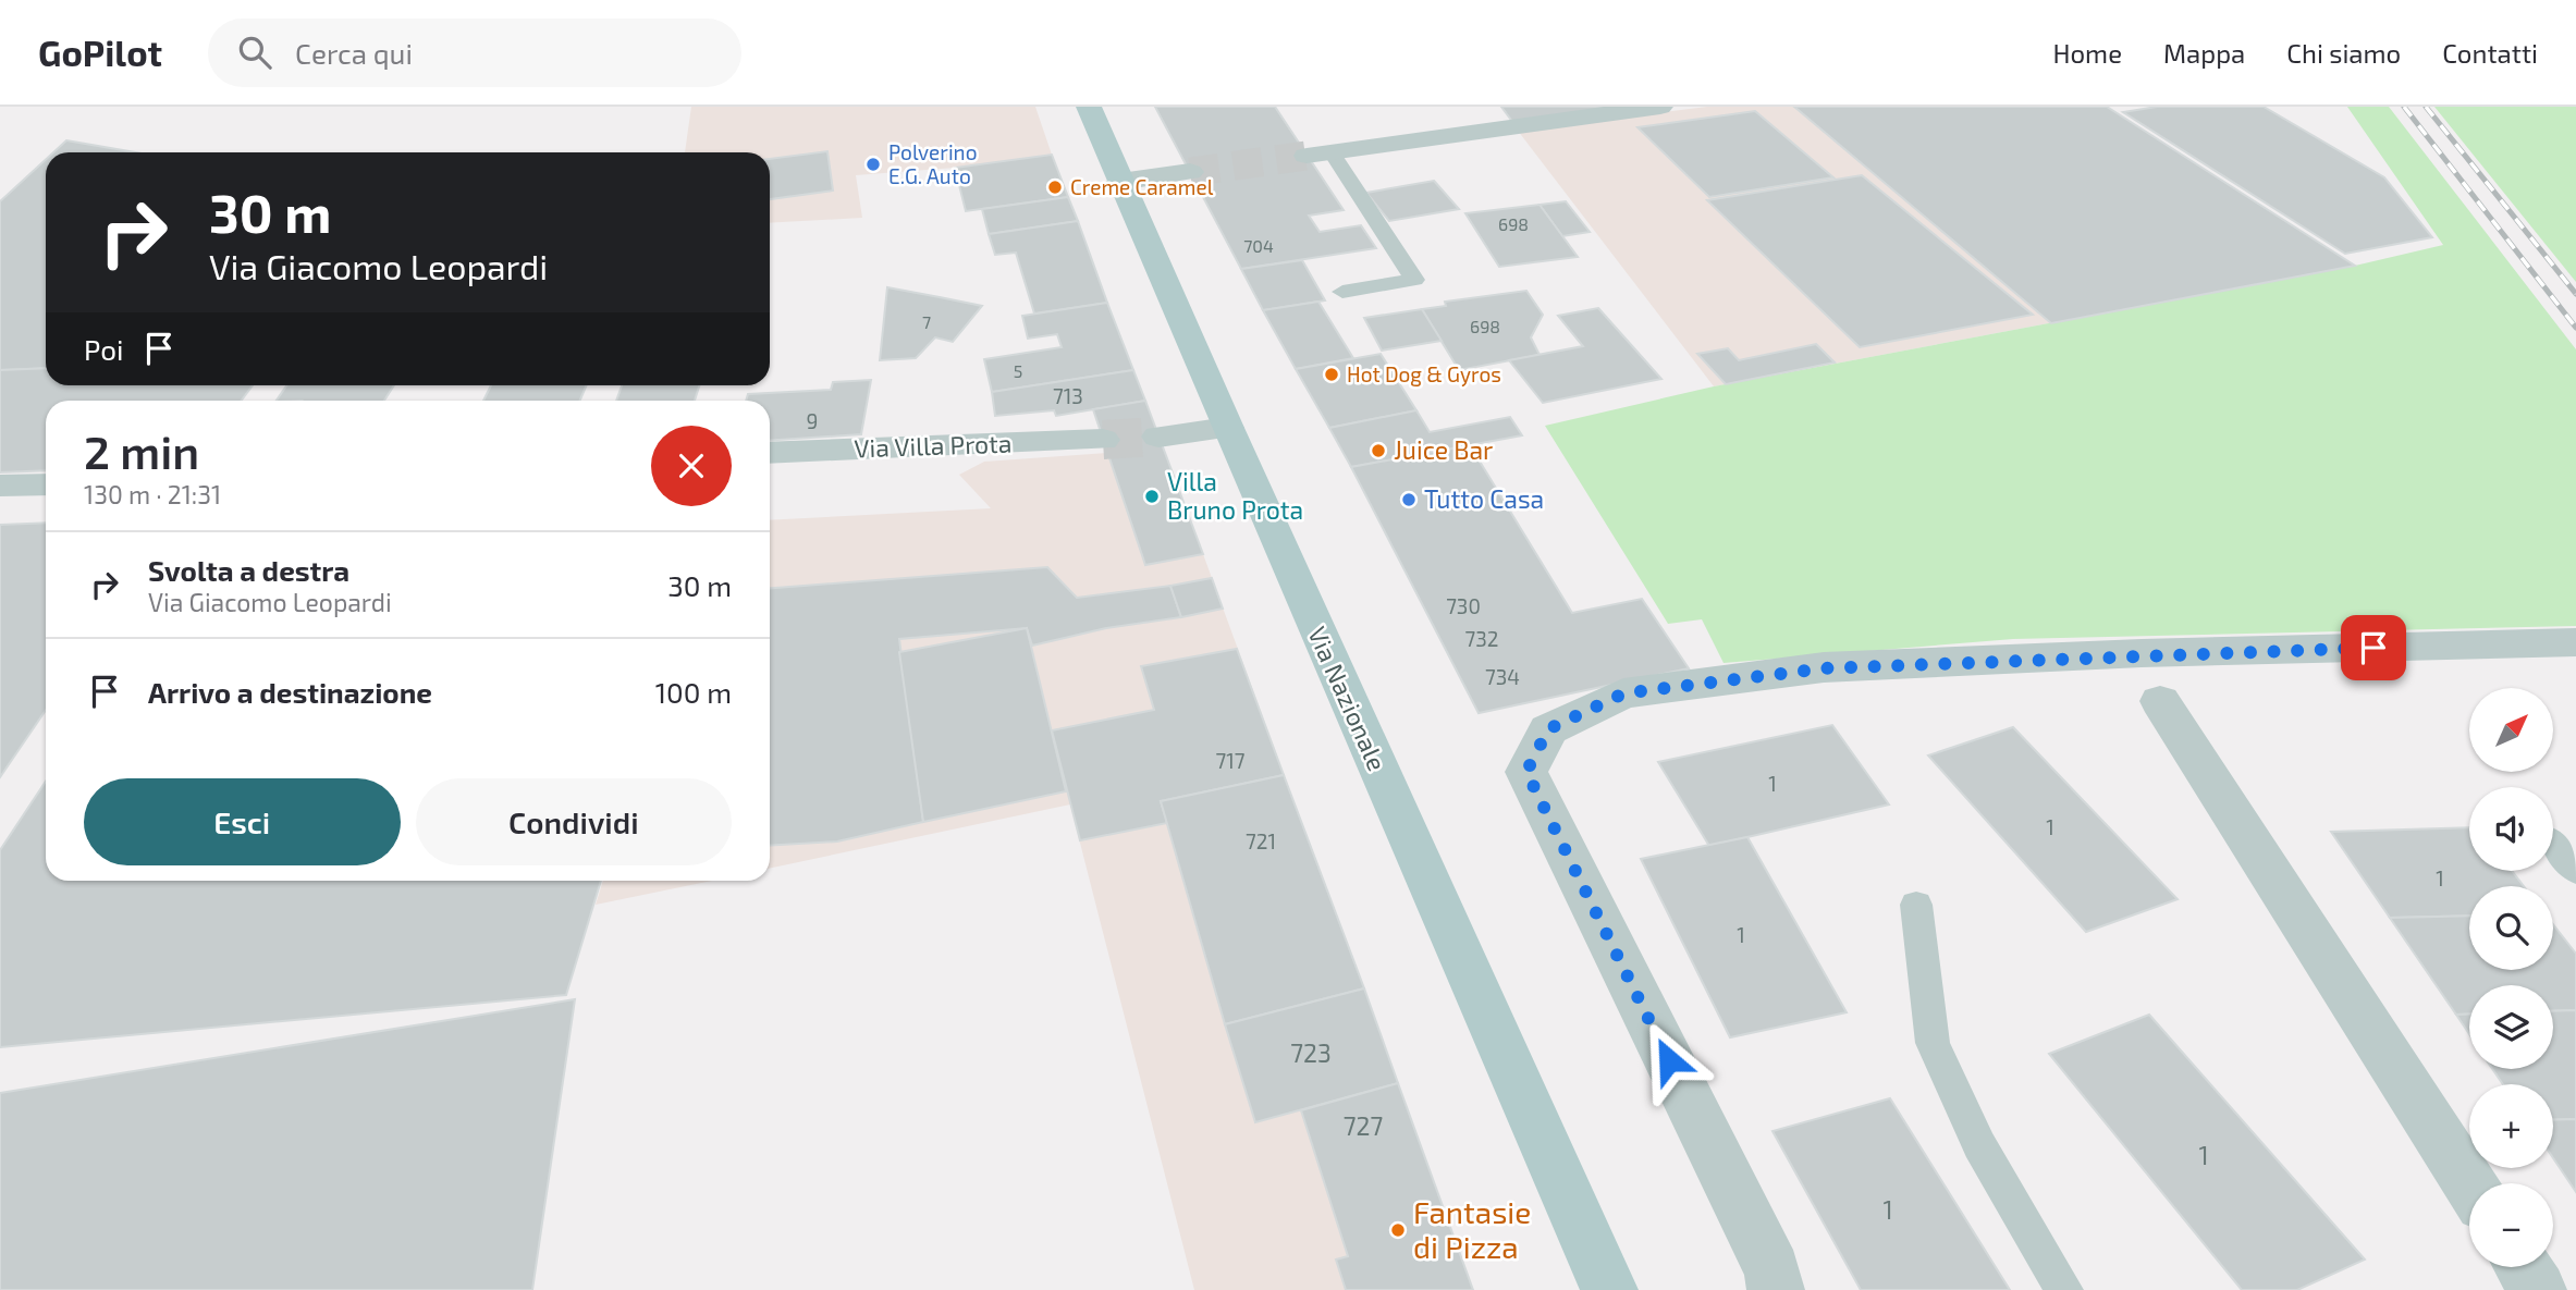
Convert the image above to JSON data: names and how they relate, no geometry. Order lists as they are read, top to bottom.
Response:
{
  "streets": {
    "main road": ["Via Nazionale"],
    "street": ["Via Villa Prota"]
  },
  "places": [
    "Polverino E.G. Auto",
    "Creme Caramel",
    "Hot Dog & Gyros",
    "Juice Bar",
    "Villa Bruno Prota",
    "Tutto Casa",
    "Fantasie di Pizza"
  ],
  "house_numbers": [
    "698",
    "704",
    "7",
    "698",
    "5",
    "713",
    "9",
    "730",
    "732",
    "734",
    "717",
    "1",
    "1",
    "721",
    "1",
    "1",
    "723",
    "727",
    "1",
    "1"
  ],
  "north": "top right",
  "page": {
    "header": "GoPilot",
    "search": "Cerca qui",
    "nav": [
      "Home",
      "Mappa",
      "Chi siamo",
      "Contatti"
    ],
    "turn": ["30 m", "Via Giacomo Leopardi"],
    "then": "Poi",
    "heading": ["2 min", "130 m · 21:31"],
    "list": [
      {
        "name": "Svolta a destra",
        "note": "Via Giacomo Leopardi",
        "value": "30 m"
      },
      {
        "name": "Arrivo a destinazione",
        "value": "100 m"
      }
    ],
    "map_buttons": ["+", "−"],
    "buttons": ["Esci", "Condividi"]
  }
}
